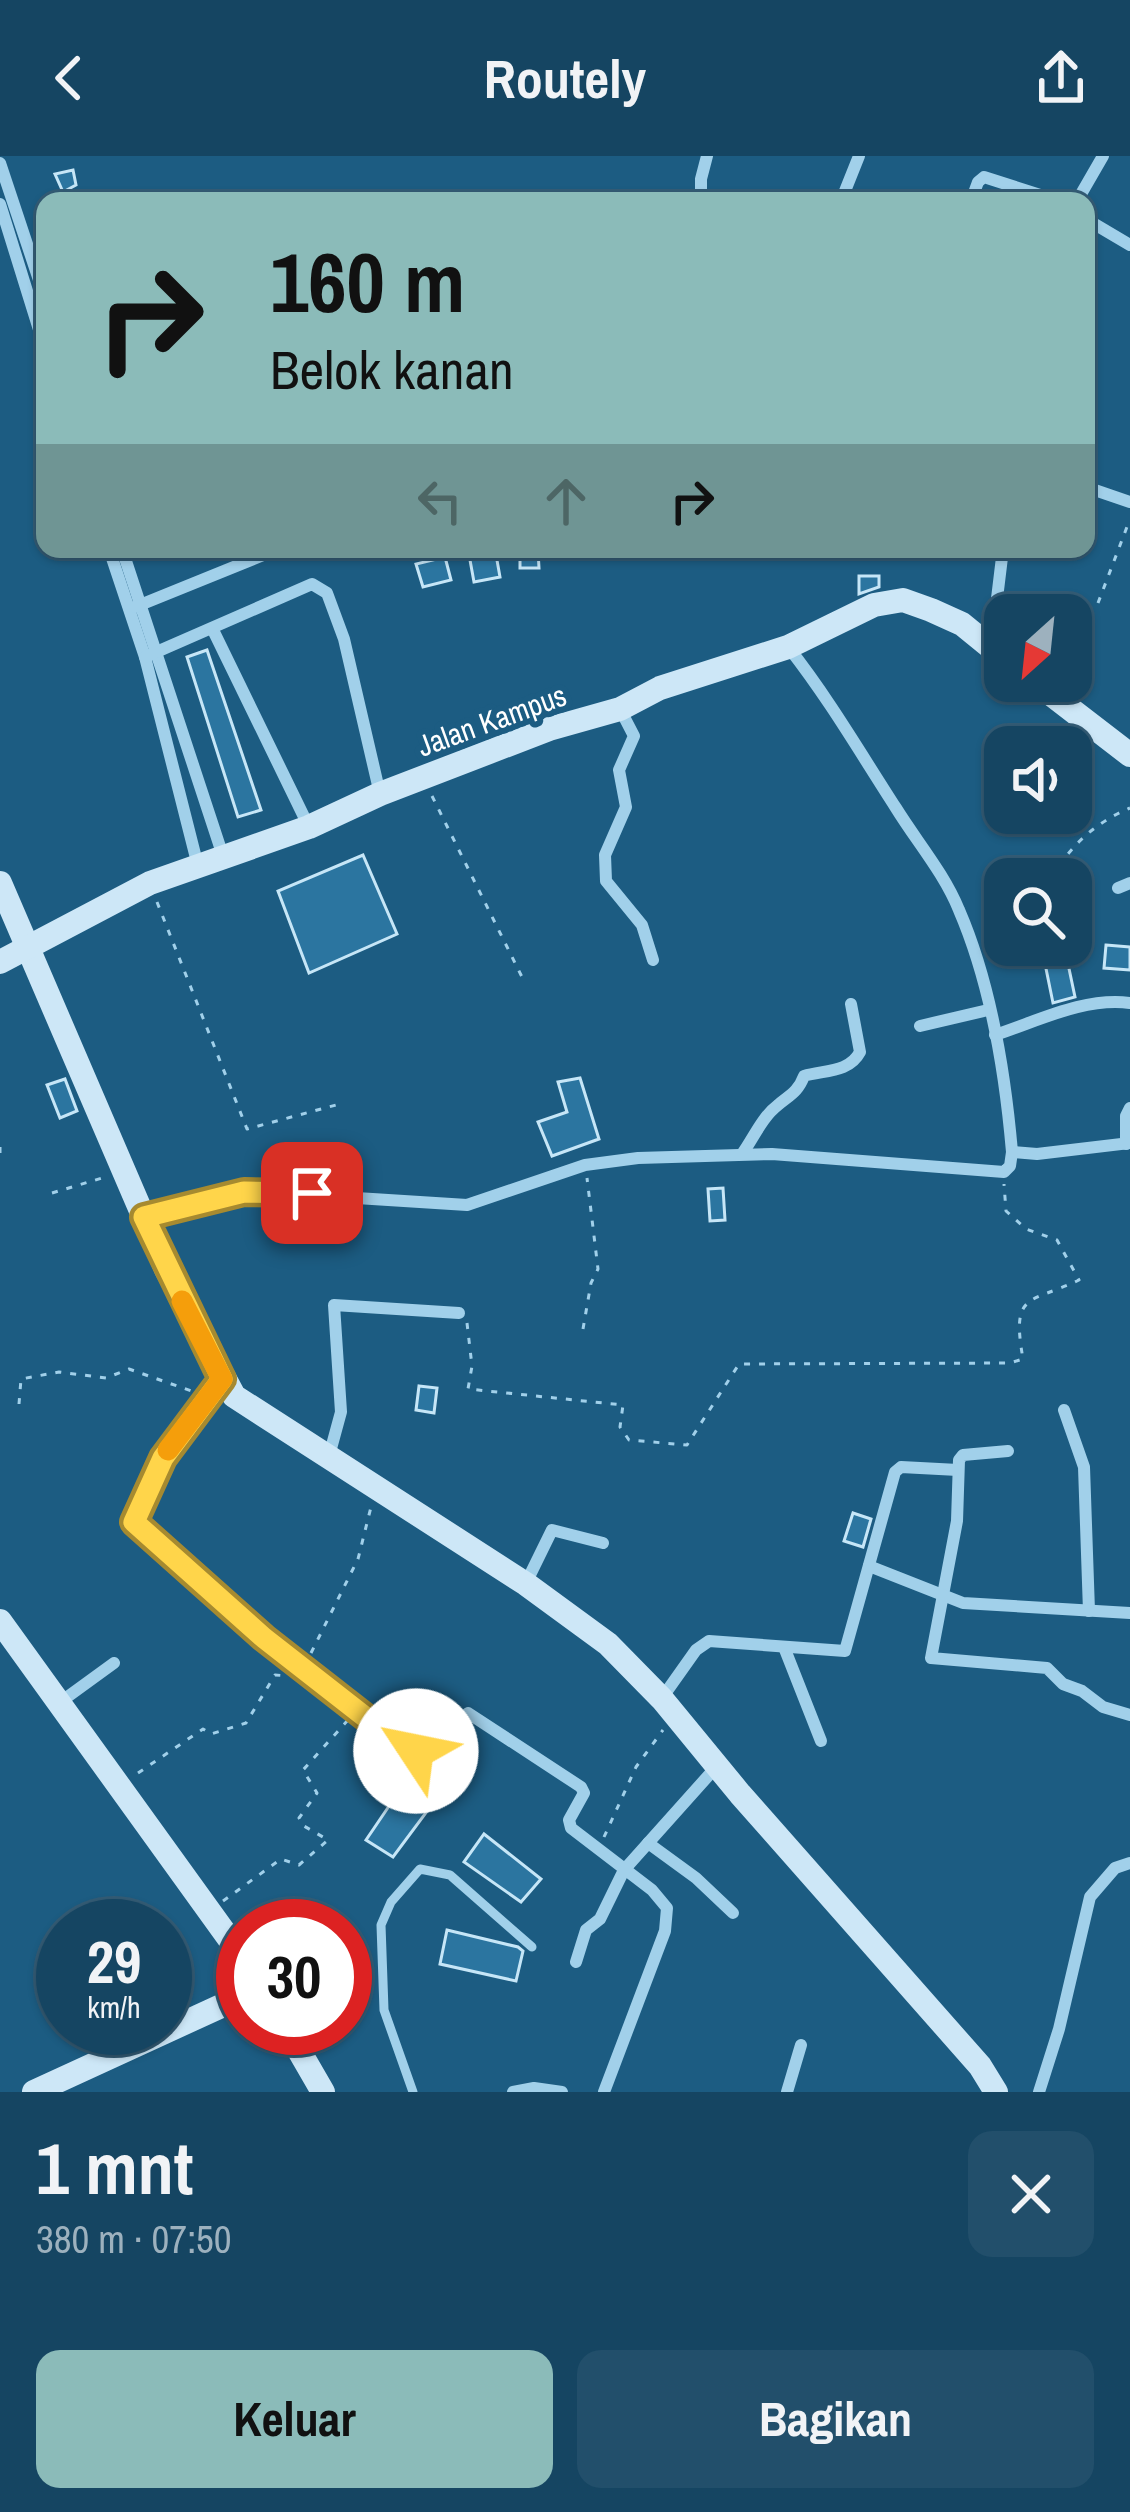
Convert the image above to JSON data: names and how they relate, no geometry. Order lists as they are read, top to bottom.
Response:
{
  "streets": {
    "street": ["Jalan Kampus"]
  },
  "north": "bottom left",
  "page": {
    "header": "Routely",
    "turn": ["160 m", "Belok kanan"],
    "speed": "29 km/h",
    "limit": "30",
    "heading": ["1 mnt", "380 m · 07:50"],
    "buttons": ["Keluar", "Bagikan"]
  }
}
